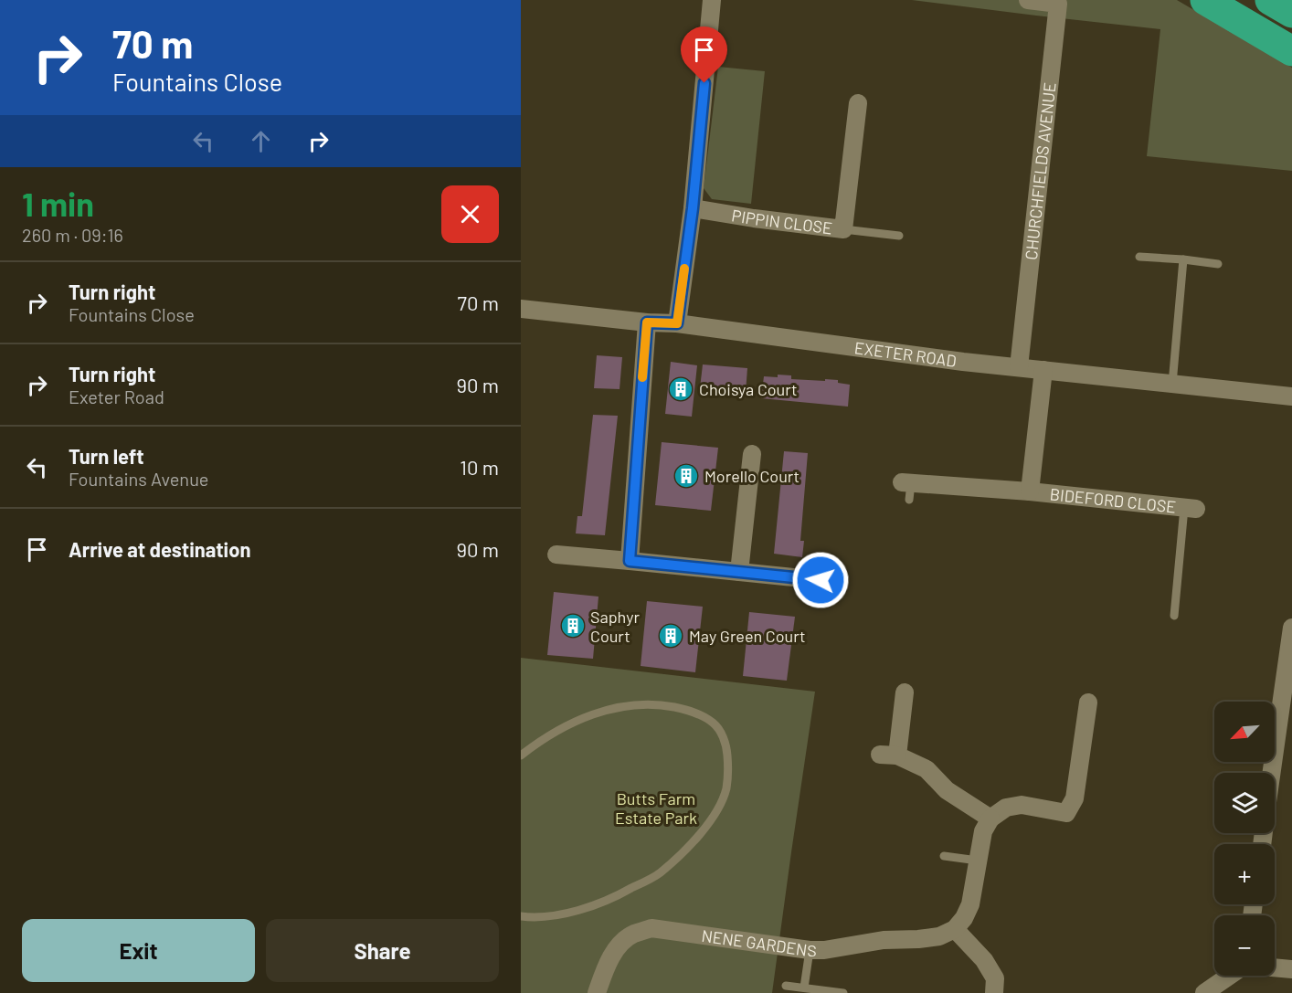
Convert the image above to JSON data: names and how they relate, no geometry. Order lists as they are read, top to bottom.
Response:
{
  "streets": {
    "street": [
      "CHURCHFIELDS AVENUE",
      "PIPPIN CLOSE",
      "EXETER ROAD",
      "BIDEFORD CLOSE",
      "NENE GARDENS"
    ]
  },
  "crossings": [
    ["CHURCHFIELDS AVENUE", "EXETER ROAD"],
    ["EXETER ROAD", "BIDEFORD CLOSE"]
  ],
  "parks": ["Butts Farm Estate Park"],
  "places": {
    "building": [
      "Choisya Court",
      "Morello Court",
      "Saphyr Court",
      "May Green Court"
    ]
  },
  "north": "bottom left",
  "page": {
    "turn": ["70 m", "Fountains Close"],
    "heading": ["1 min", "260 m · 09:16"],
    "list": [
      {
        "name": "Turn right",
        "note": "Fountains Close",
        "value": "70 m"
      },
      {
        "name": "Turn right",
        "note": "Exeter Road",
        "value": "90 m"
      },
      {
        "name": "Turn left",
        "note": "Fountains Avenue",
        "value": "10 m"
      },
      {
        "name": "Arrive at destination",
        "value": "90 m"
      }
    ],
    "map_buttons": ["+", "−"],
    "buttons": ["Exit", "Share"]
  }
}
